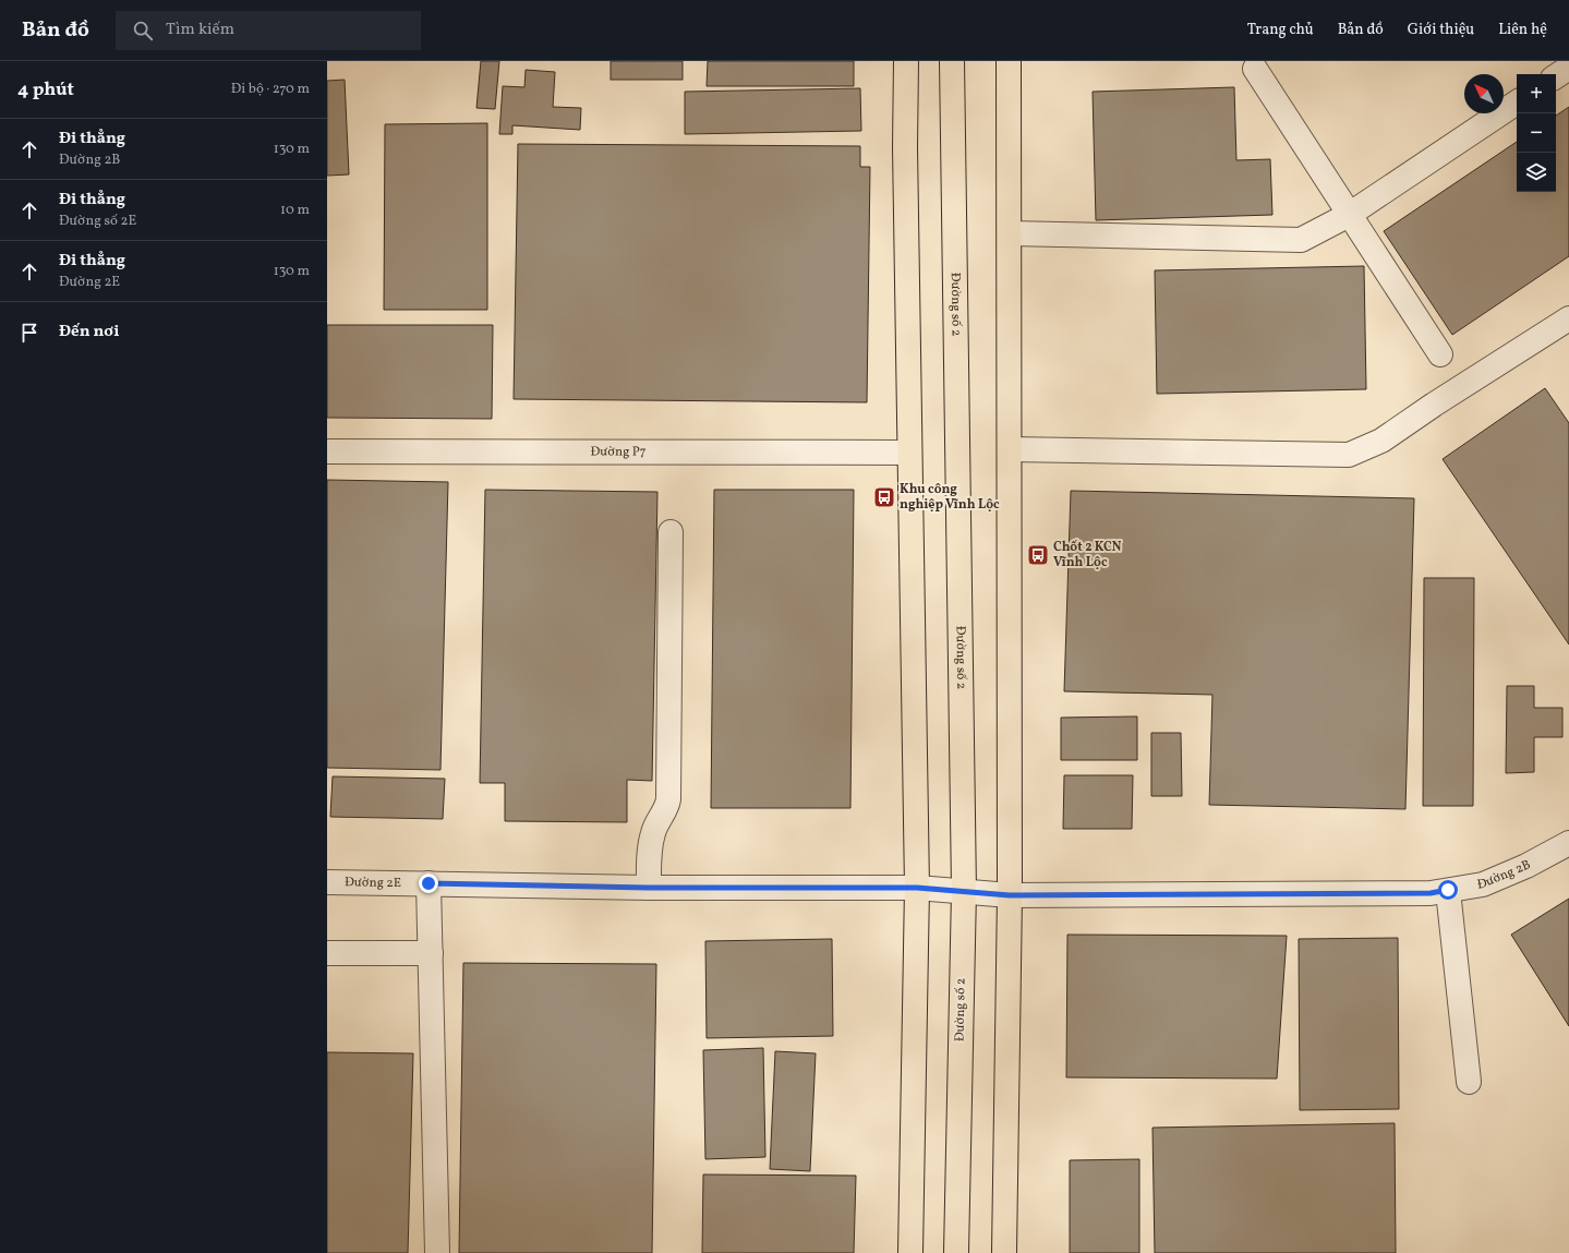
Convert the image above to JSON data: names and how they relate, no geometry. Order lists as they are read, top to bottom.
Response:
{
  "streets": {
    "main road": ["Đường số 2"],
    "street": ["Đường P7", "Đường 2B", "Đường 2E"]
  },
  "crossings": [
    ["Đường số 2", "Đường 2B"],
    ["Đường 2B", "Đường 2E"]
  ],
  "places": {
    "bus stop": ["Khu công nghiệp Vĩnh Lộc", "Chốt 2 KCN Vĩnh Lộc"]
  },
  "north": "top left",
  "page": {
    "header": "Bản đồ",
    "search": "Tìm kiếm",
    "nav": [
      "Trang chủ",
      "Bản đồ",
      "Giới thiệu",
      "Liên hệ"
    ],
    "heading": ["4 phút", "Đi bộ · 270 m"],
    "map_buttons": ["+", "−"],
    "list": [
      ["Đi thẳng", "Đường 2B", "130 m"],
      ["Đi thẳng", "Đường số 2E", "10 m"],
      ["Đi thẳng", "Đường 2E", "130 m"],
      "Đến nơi"
    ]
  }
}
